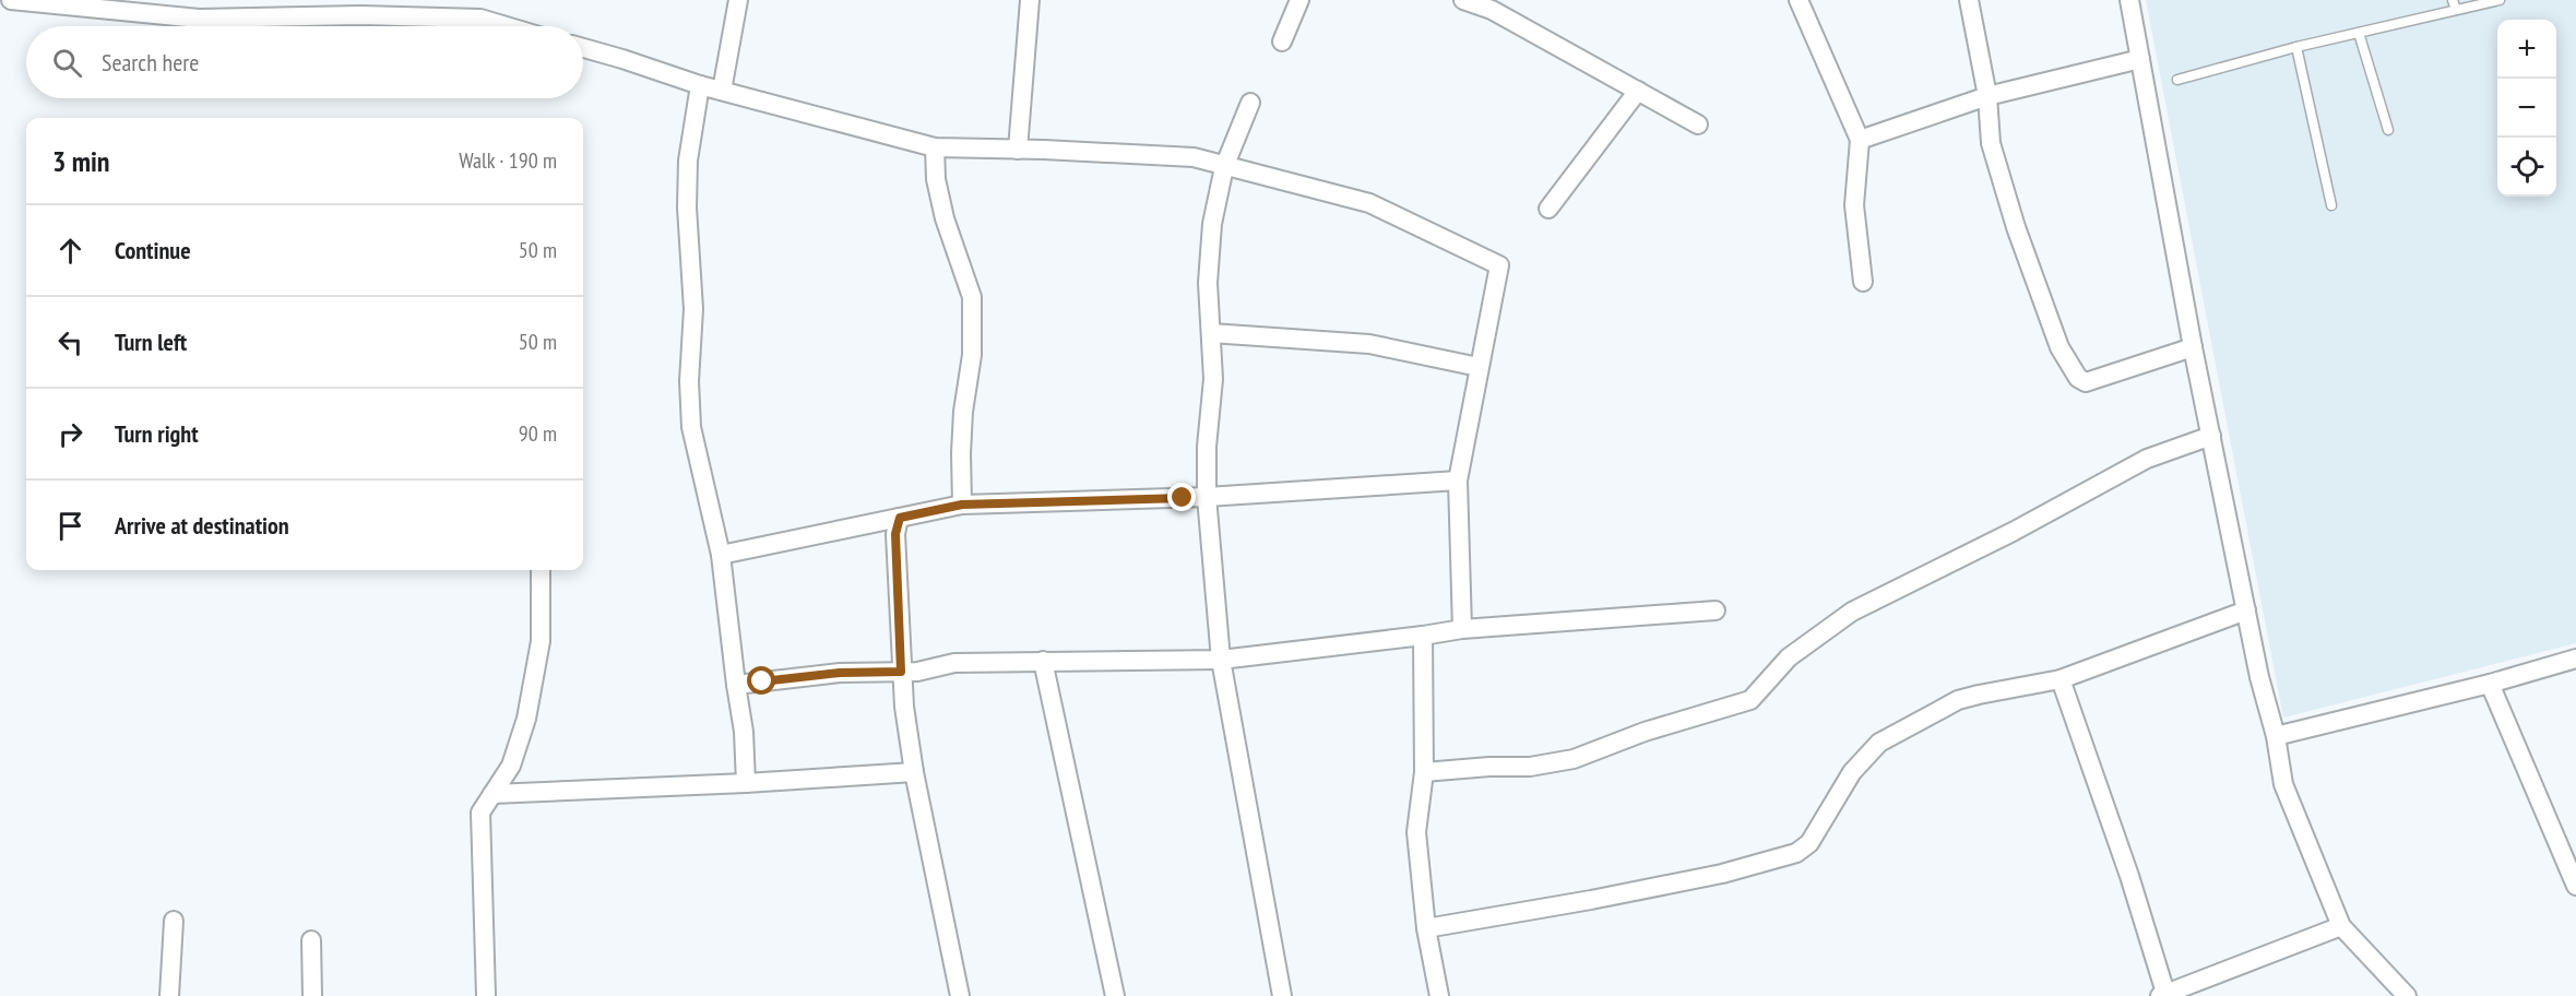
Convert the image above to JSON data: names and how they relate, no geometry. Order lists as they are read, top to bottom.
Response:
{
  "page": {
    "map_buttons": ["+", "−"],
    "search": "Search here",
    "heading": ["3 min", "Walk · 190 m"],
    "list": [
      ["Continue", "50 m"],
      ["Turn left", "50 m"],
      ["Turn right", "90 m"],
      "Arrive at destination"
    ]
  }
}
